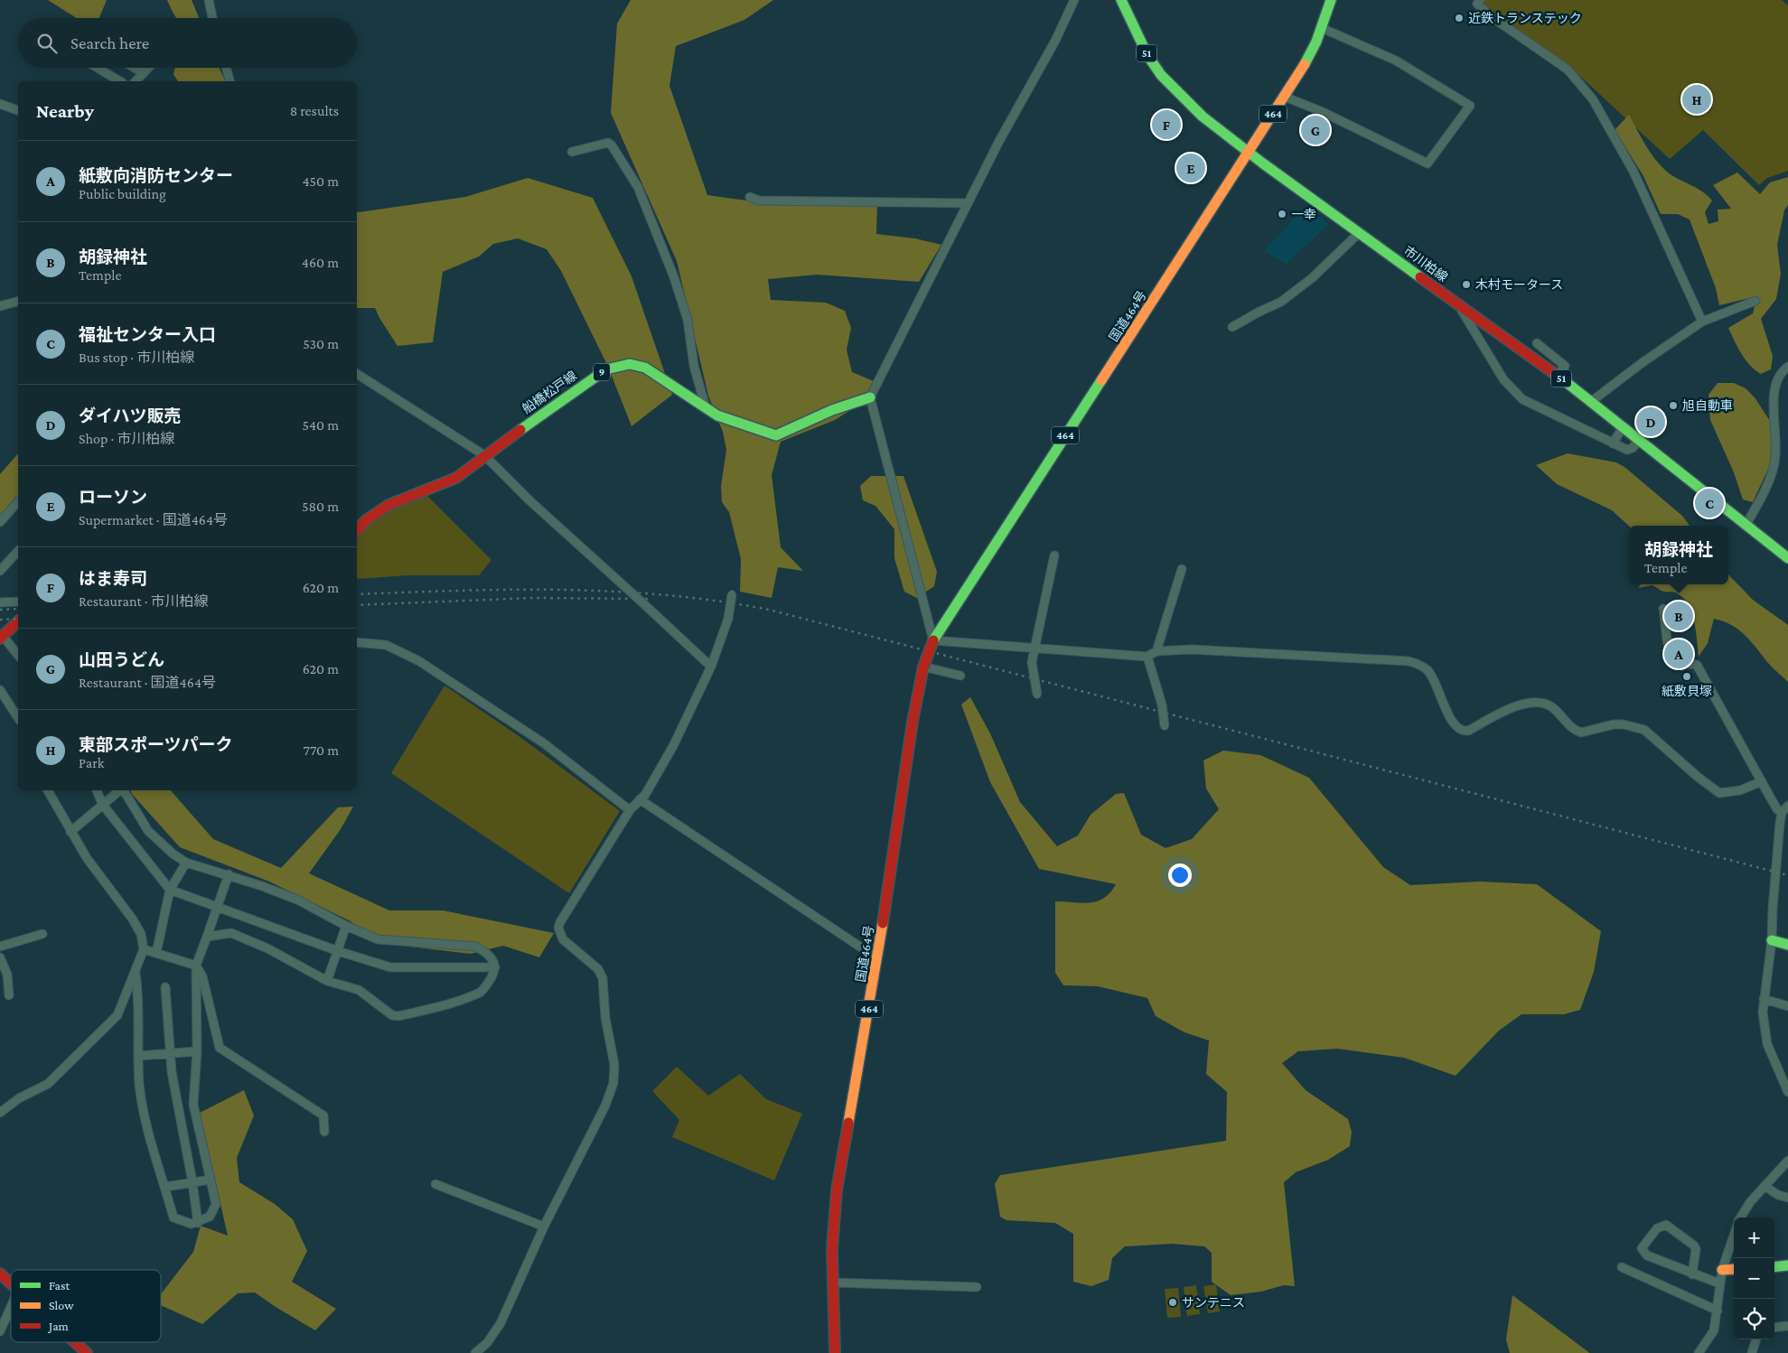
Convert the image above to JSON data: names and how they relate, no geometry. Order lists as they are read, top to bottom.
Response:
{
  "streets": {
    "main road": [
      "51",
      "464",
      "市川柏線",
      "国道464号",
      "9",
      "船橋松戸線"
    ]
  },
  "crossings": [
    ["464", "国道464号"],
    ["市川柏線", "国道464号"]
  ],
  "places": [
    "近鉄トランステック",
    "一幸",
    "木村モータース",
    "旭自動車",
    "紙敷貝塚",
    "サンテニス"
  ],
  "legend": ["Fast", "Slow", "Jam"],
  "page": {
    "search": "Search here",
    "heading": ["Nearby", "8 results"],
    "pins": [
      "H",
      "F",
      "G",
      "E",
      "D",
      "C",
      "B",
      "A"
    ],
    "list": [
      {
        "mark": "A",
        "name": "紙敷向消防センター",
        "note": "Public building",
        "value": "450 m"
      },
      {
        "mark": "B",
        "name": "胡録神社",
        "note": "Temple",
        "value": "460 m"
      },
      {
        "mark": "C",
        "name": "福祉センター入口",
        "note": "Bus stop · 市川柏線",
        "value": "530 m"
      },
      {
        "mark": "D",
        "name": "ダイハツ販売",
        "note": "Shop · 市川柏線",
        "value": "540 m"
      },
      {
        "mark": "E",
        "name": "ローソン",
        "note": "Supermarket · 国道464号",
        "value": "580 m"
      },
      {
        "mark": "F",
        "name": "はま寿司",
        "note": "Restaurant · 市川柏線",
        "value": "620 m"
      },
      {
        "mark": "G",
        "name": "山田うどん",
        "note": "Restaurant · 国道464号",
        "value": "620 m"
      },
      {
        "mark": "H",
        "name": "東部スポーツパーク",
        "note": "Park",
        "value": "770 m"
      }
    ],
    "popup": ["胡録神社", "Temple"],
    "map_buttons": ["+", "−"]
  }
}
